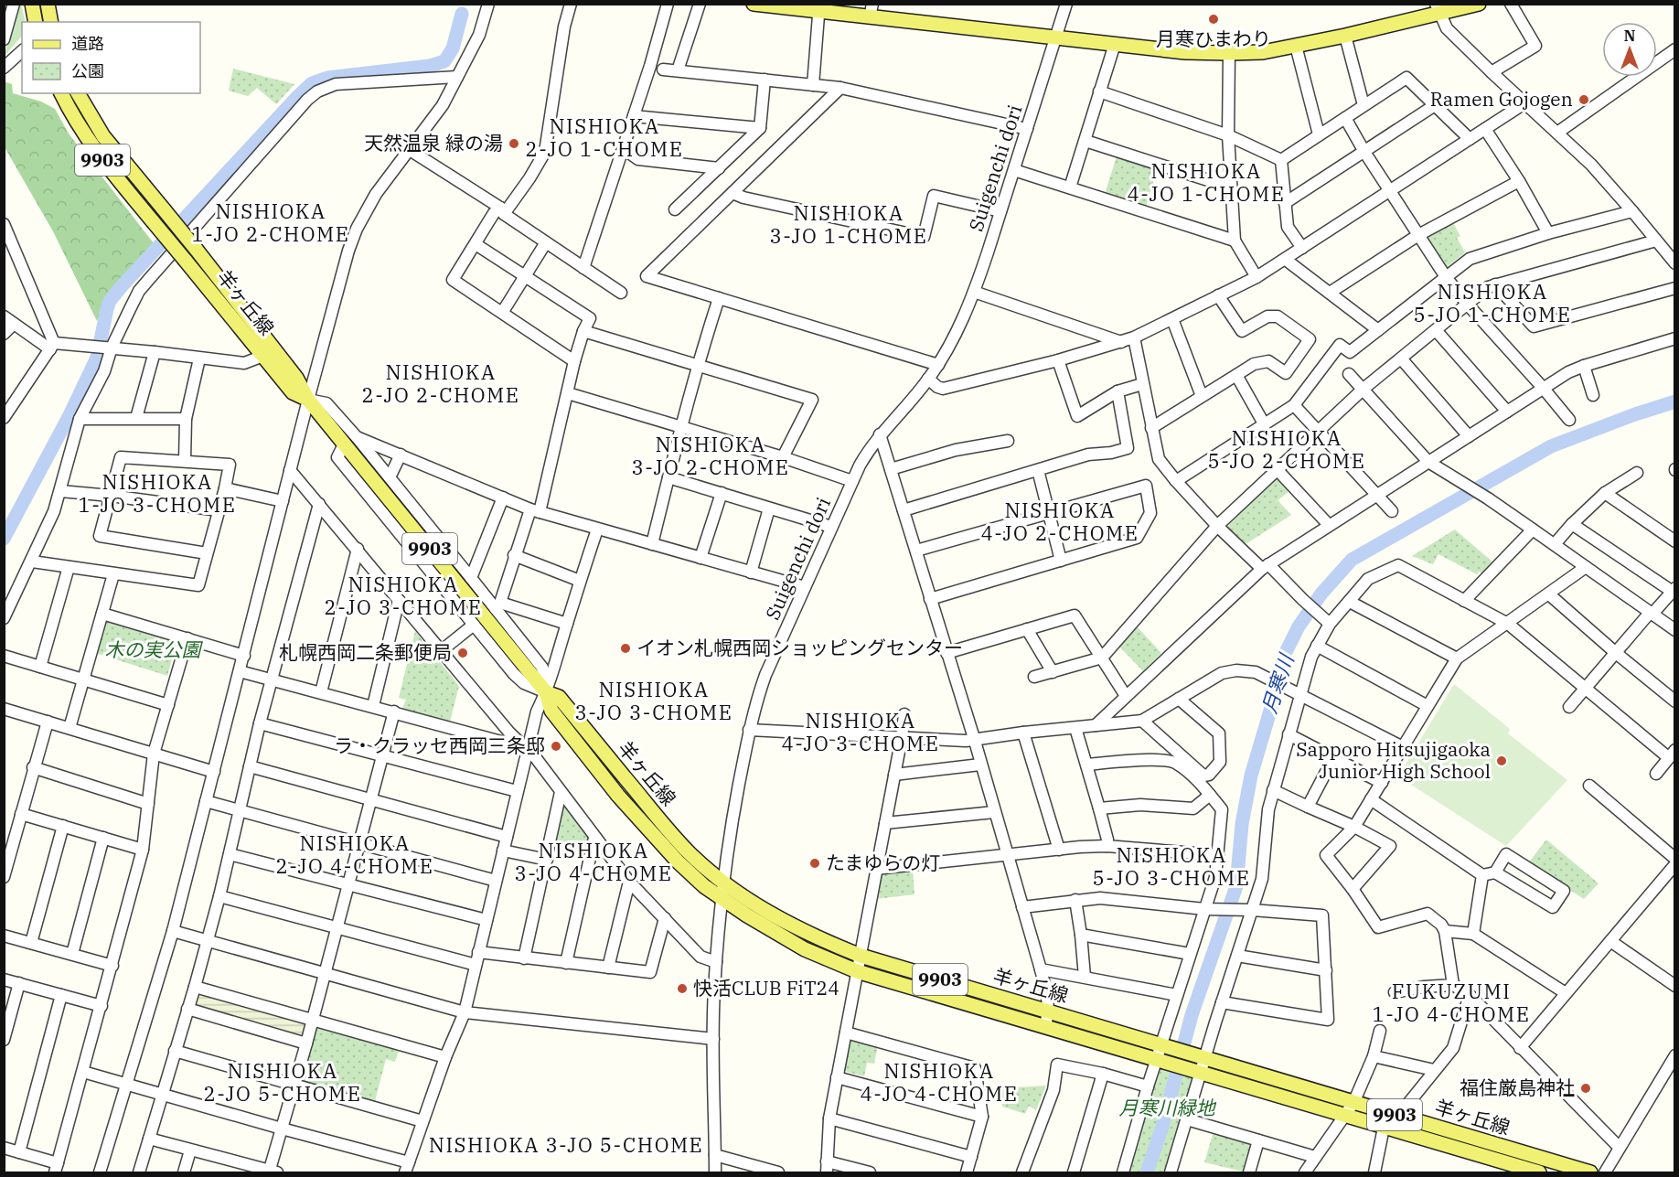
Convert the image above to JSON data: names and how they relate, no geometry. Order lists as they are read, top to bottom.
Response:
{
  "streets": {
    "main road": ["9903", "羊ヶ丘線"],
    "street": ["Suigenchi dori"]
  },
  "crossings": [
    ["Suigenchi dori", "羊ヶ丘線"]
  ],
  "districts": [
    "NISHIOKA 2-JO 1-CHOME",
    "NISHIOKA 4-JO 1-CHOME",
    "NISHIOKA 1-JO 2-CHOME",
    "NISHIOKA 3-JO 1-CHOME",
    "NISHIOKA 5-JO 1-CHOME",
    "NISHIOKA 2-JO 2-CHOME",
    "NISHIOKA 5-JO 2-CHOME",
    "NISHIOKA 3-JO 2-CHOME",
    "NISHIOKA 1-JO 3-CHOME",
    "NISHIOKA 4-JO 2-CHOME",
    "NISHIOKA 2-JO 3-CHOME",
    "NISHIOKA 3-JO 3-CHOME",
    "NISHIOKA 4-JO 3-CHOME",
    "NISHIOKA 2-JO 4-CHOME",
    "NISHIOKA 3-JO 4-CHOME",
    "NISHIOKA 5-JO 3-CHOME",
    "FUKUZUMI 1-JO 4-CHOME",
    "NISHIOKA 2-JO 5-CHOME",
    "NISHIOKA 4-JO 4-CHOME",
    "NISHIOKA 3-JO 5-CHOME"
  ],
  "water": ["月寒川"],
  "parks": ["木の実公園", "月寒川緑地"],
  "places": [
    "月寒ひまわり",
    "Ramen Gojogen",
    "天然温泉 緑の湯",
    "イオン札幌西岡ショッピングセンター",
    "札幌西岡二条郵便局",
    "ラ・クラッセ西岡三条邸",
    "Sapporo Hitsujigaoka Junior High School",
    "たまゆらの灯",
    "快活CLUB FiT24",
    "福住厳島神社"
  ],
  "legend": ["道路", "公園"],
  "north": "top"
}
